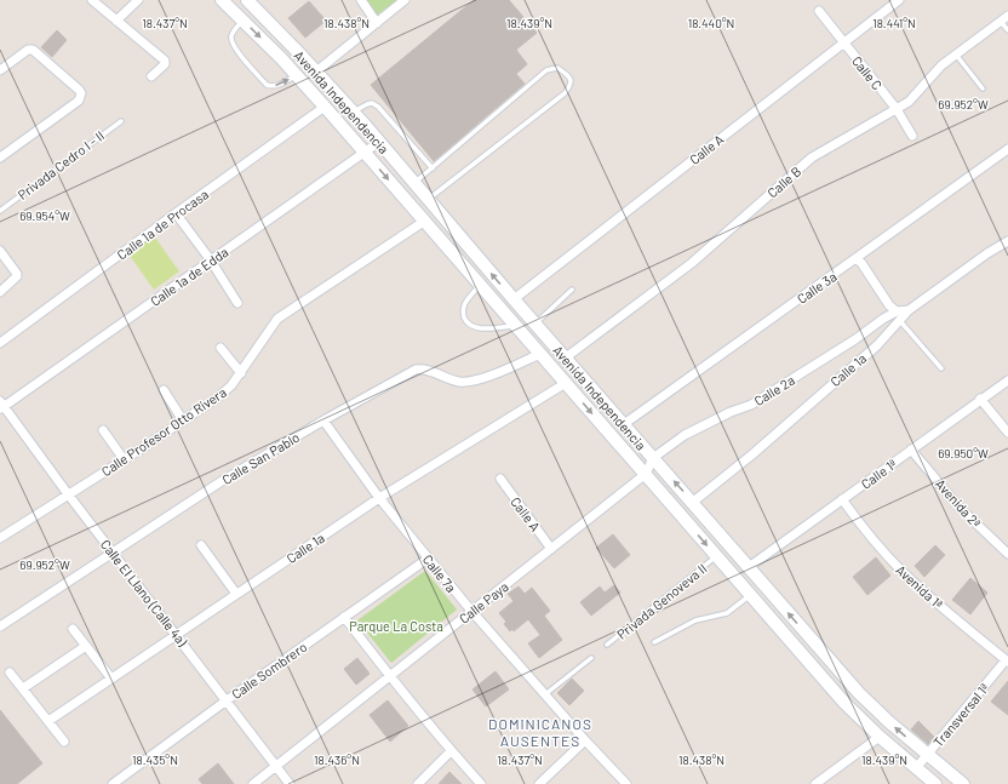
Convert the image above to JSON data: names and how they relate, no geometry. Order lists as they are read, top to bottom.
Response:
{
  "streets": {
    "main road": ["Avenida Independencia"],
    "street": [
      "Calle C",
      "Calle A",
      "Calle B",
      "Calle 1a de Procasa",
      "Calle 1a de Edda",
      "Calle 3a",
      "Calle 1a",
      "Calle 2a",
      "Calle Profesor Otto Rivera",
      "Calle San Pablo",
      "Calle 1ª",
      "Avenida 2ª",
      "Calle 7a",
      "Avenida 1ª",
      "Calle El Llano (Calle 4a)",
      "Calle Paya",
      "Calle Sombrero",
      "Transversal 1ª"
    ],
    "lane": ["Privada Cedro I - II", "Privada Genoveva II"]
  },
  "crossings": [
    ["Calle C", "Calle A"],
    ["Calle C", "Calle B"],
    ["Avenida Independencia", "Calle A"],
    ["Avenida Independencia", "Calle B"],
    ["Avenida Independencia", "Calle 1a de Procasa"],
    ["Avenida Independencia", "Calle 1a de Edda"],
    ["Avenida Independencia", "Calle 3a"],
    ["Avenida Independencia", "Calle 1a"],
    ["Avenida Independencia", "Calle 2a"],
    ["Avenida Independencia", "Calle Profesor Otto Rivera"],
    ["Avenida Independencia", "Calle San Pablo"],
    ["Avenida Independencia", "Calle 1ª"],
    ["Avenida Independencia", "Privada Genoveva II"],
    ["Avenida Independencia", "Calle Paya"],
    ["Avenida Independencia", "Transversal 1ª"],
    ["Calle A", "Calle Paya"],
    ["Calle 1a de Edda", "Calle El Llano (Calle 4a)"],
    ["Calle 1a", "Calle 2a"],
    ["Calle 1a", "Calle 7a"],
    ["Calle 1a", "Calle El Llano (Calle 4a)"],
    ["Calle Profesor Otto Rivera", "Calle El Llano (Calle 4a)"],
    ["Calle San Pablo", "Calle 7a"],
    ["Calle San Pablo", "Calle El Llano (Calle 4a)"],
    ["Calle 1ª", "Avenida 2ª"],
    ["Calle 1ª", "Avenida 1ª"],
    ["Calle 7a", "Calle Paya"],
    ["Calle 7a", "Calle Sombrero"],
    ["Avenida 1ª", "Transversal 1ª"],
    ["Calle El Llano (Calle 4a)", "Calle Paya"],
    ["Calle El Llano (Calle 4a)", "Calle Sombrero"]
  ],
  "districts": ["DOMINICANOS AUSENTES"],
  "parks": ["Parque La Costa"],
  "coordinates": [
    "18.437°N",
    "18.438°N",
    "18.439°N",
    "18.440°N",
    "18.441°N",
    "69.952°W",
    "69.954°W",
    "69.950°W",
    "18.435°N",
    "18.436°N"
  ]
}
